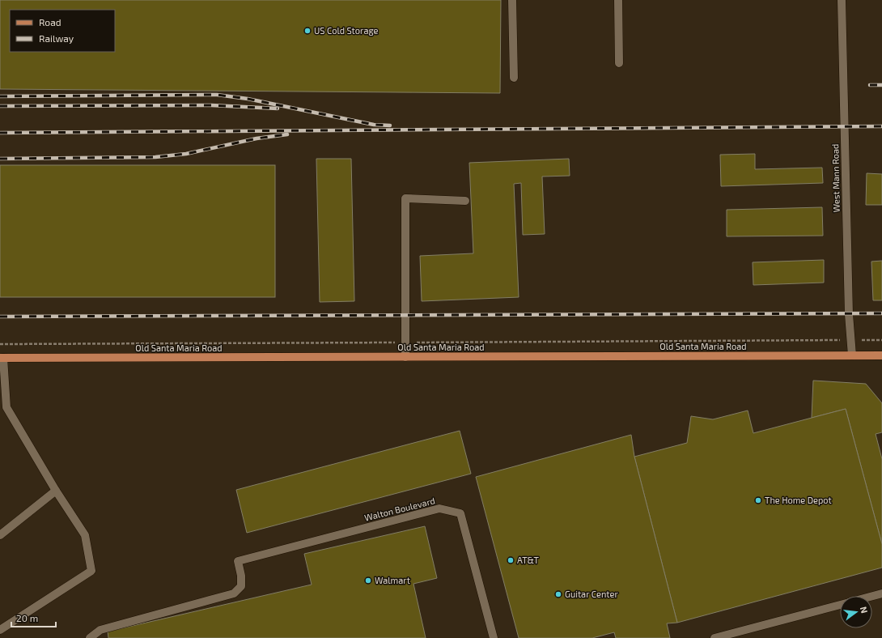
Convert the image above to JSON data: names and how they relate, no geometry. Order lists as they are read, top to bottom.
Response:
{
  "streets": {
    "main road": ["Old Santa Maria Road"],
    "street": ["West Mann Road", "Walton Boulevard"]
  },
  "crossings": [
    ["West Mann Road", "Old Santa Maria Road"]
  ],
  "places": [
    "US Cold Storage",
    "The Home Depot",
    "AT&T",
    "Walmart",
    "Guitar Center"
  ],
  "legend": ["Road", "Railway"],
  "scale_bar": "20 m",
  "north": "right"
}
